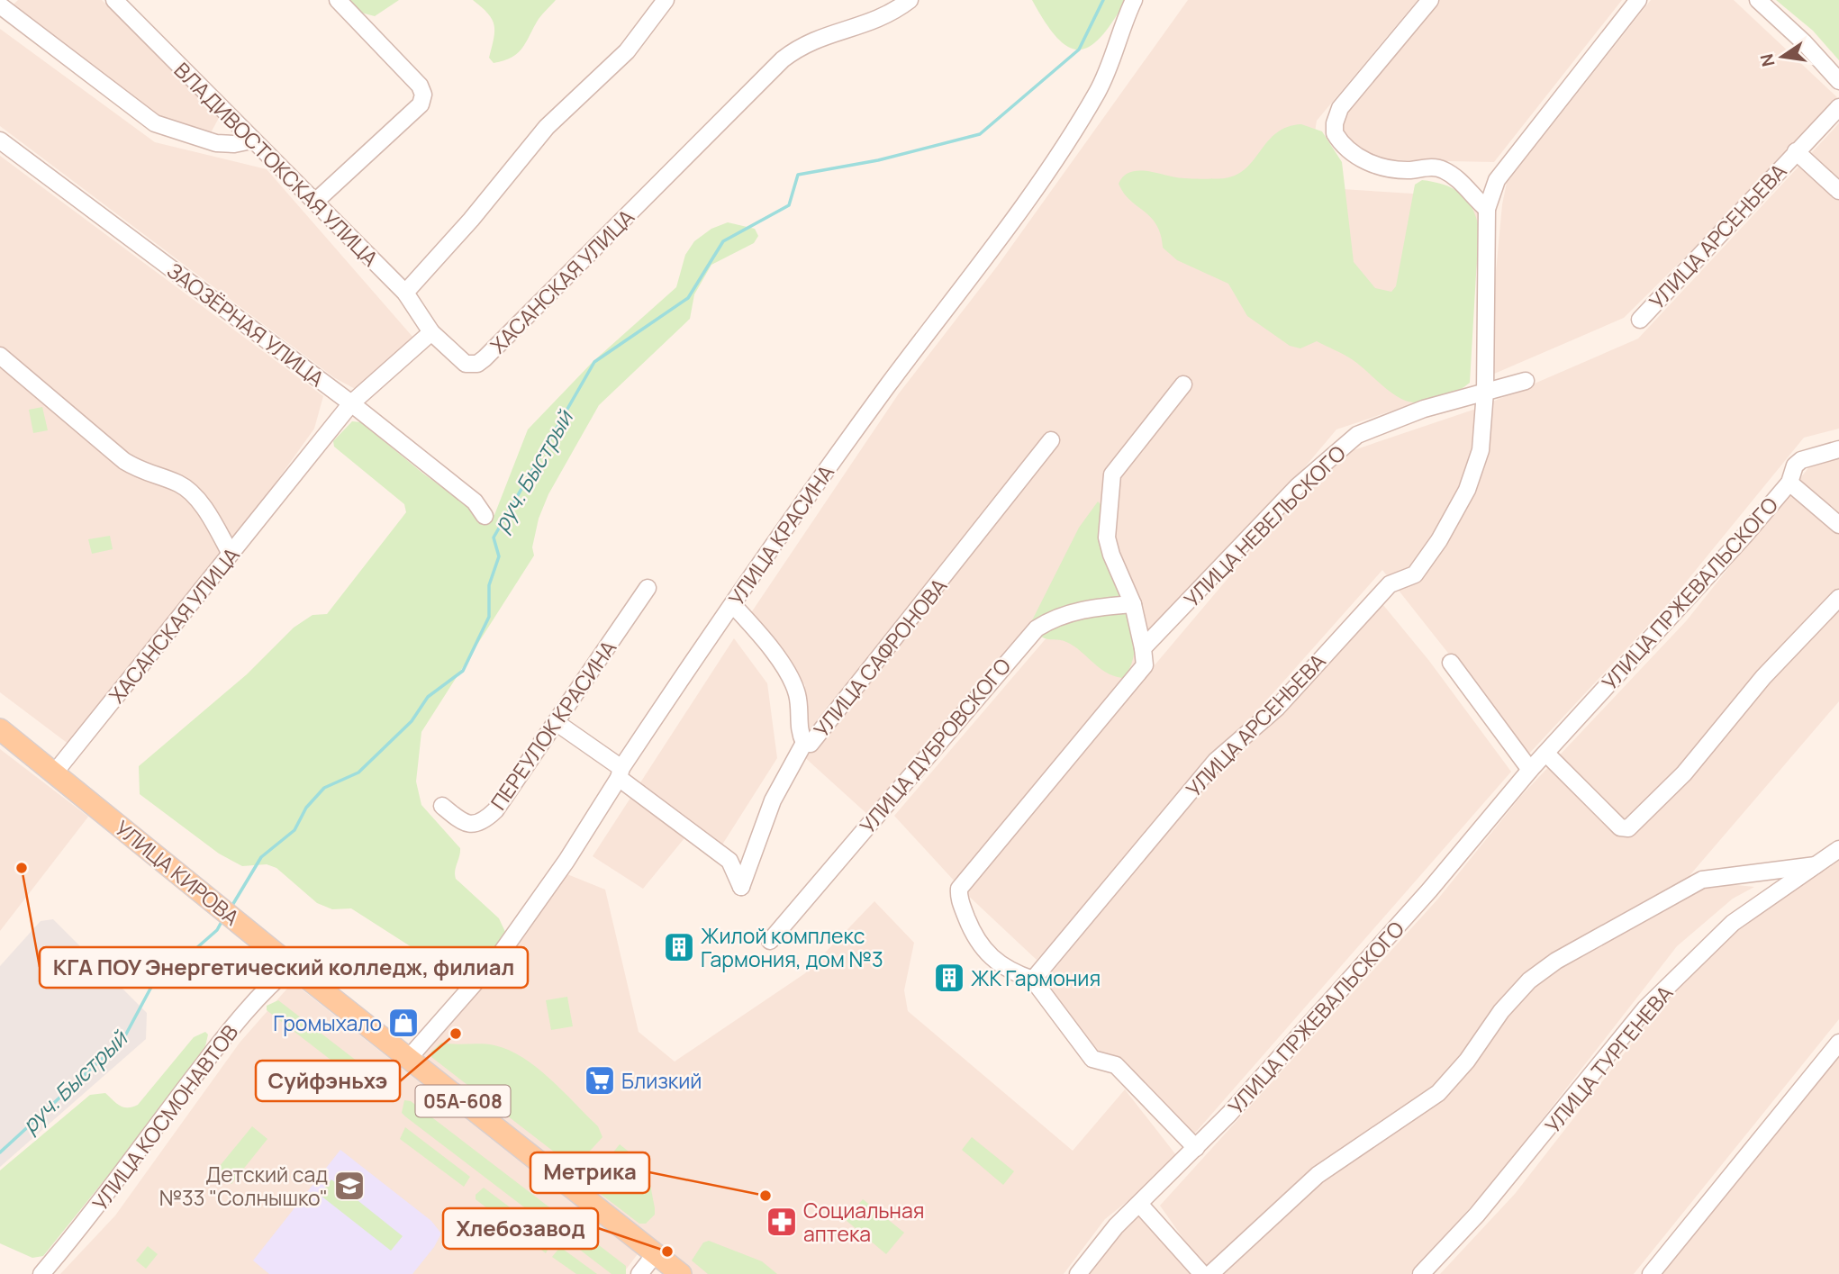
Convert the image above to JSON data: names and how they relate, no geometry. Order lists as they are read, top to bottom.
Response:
{
  "streets": {
    "main road": ["УЛИЦА КИРОВА", "05А-608"],
    "street": [
      "ВЛАДИВОСТОКСКАЯ УЛИЦА",
      "УЛИЦА АРСЕНЬЕВА",
      "ХАСАНСКАЯ УЛИЦА",
      "ЗАОЗЁРНАЯ УЛИЦА",
      "УЛИЦА НЕВЕЛЬСКОГО",
      "УЛИЦА КРАСИНА",
      "УЛИЦА ПРЖЕВАЛЬСКОГО",
      "УЛИЦА САФРОНОВА",
      "ПЕРЕУЛОК КРАСИНА",
      "УЛИЦА ДУБРОВСКОГО",
      "УЛИЦА ТУРГЕНЕВА",
      "УЛИЦА КОСМОНАВТОВ"
    ]
  },
  "crossings": [
    ["ВЛАДИВОСТОКСКАЯ УЛИЦА", "ХАСАНСКАЯ УЛИЦА"],
    ["УЛИЦА АРСЕНЬЕВА", "УЛИЦА НЕВЕЛЬСКОГО"],
    ["ХАСАНСКАЯ УЛИЦА", "ЗАОЗЁРНАЯ УЛИЦА"],
    ["ХАСАНСКАЯ УЛИЦА", "УЛИЦА КИРОВА"],
    ["УЛИЦА КРАСИНА", "УЛИЦА САФРОНОВА"],
    ["УЛИЦА КРАСИНА", "УЛИЦА КИРОВА"],
    ["УЛИЦА КИРОВА", "УЛИЦА КОСМОНАВТОВ"]
  ],
  "water": ["руч. Быстрый"],
  "places": {
    "other": [
      "КГА ПОУ Энергетический колледж, филиал",
      "Суйфэньхэ",
      "Метрика",
      "Хлебoзавод"
    ],
    "building": ["Жилой комплекс Гармония, дом №3", "ЖК Гармония"],
    "shop": ["Громыхало"],
    "supermarket": ["Близкий"],
    "school or university": ["Детский сад №33 \"Солнышко\""],
    "pharmacy": ["Социальная аптека"]
  },
  "north": "left"
}
